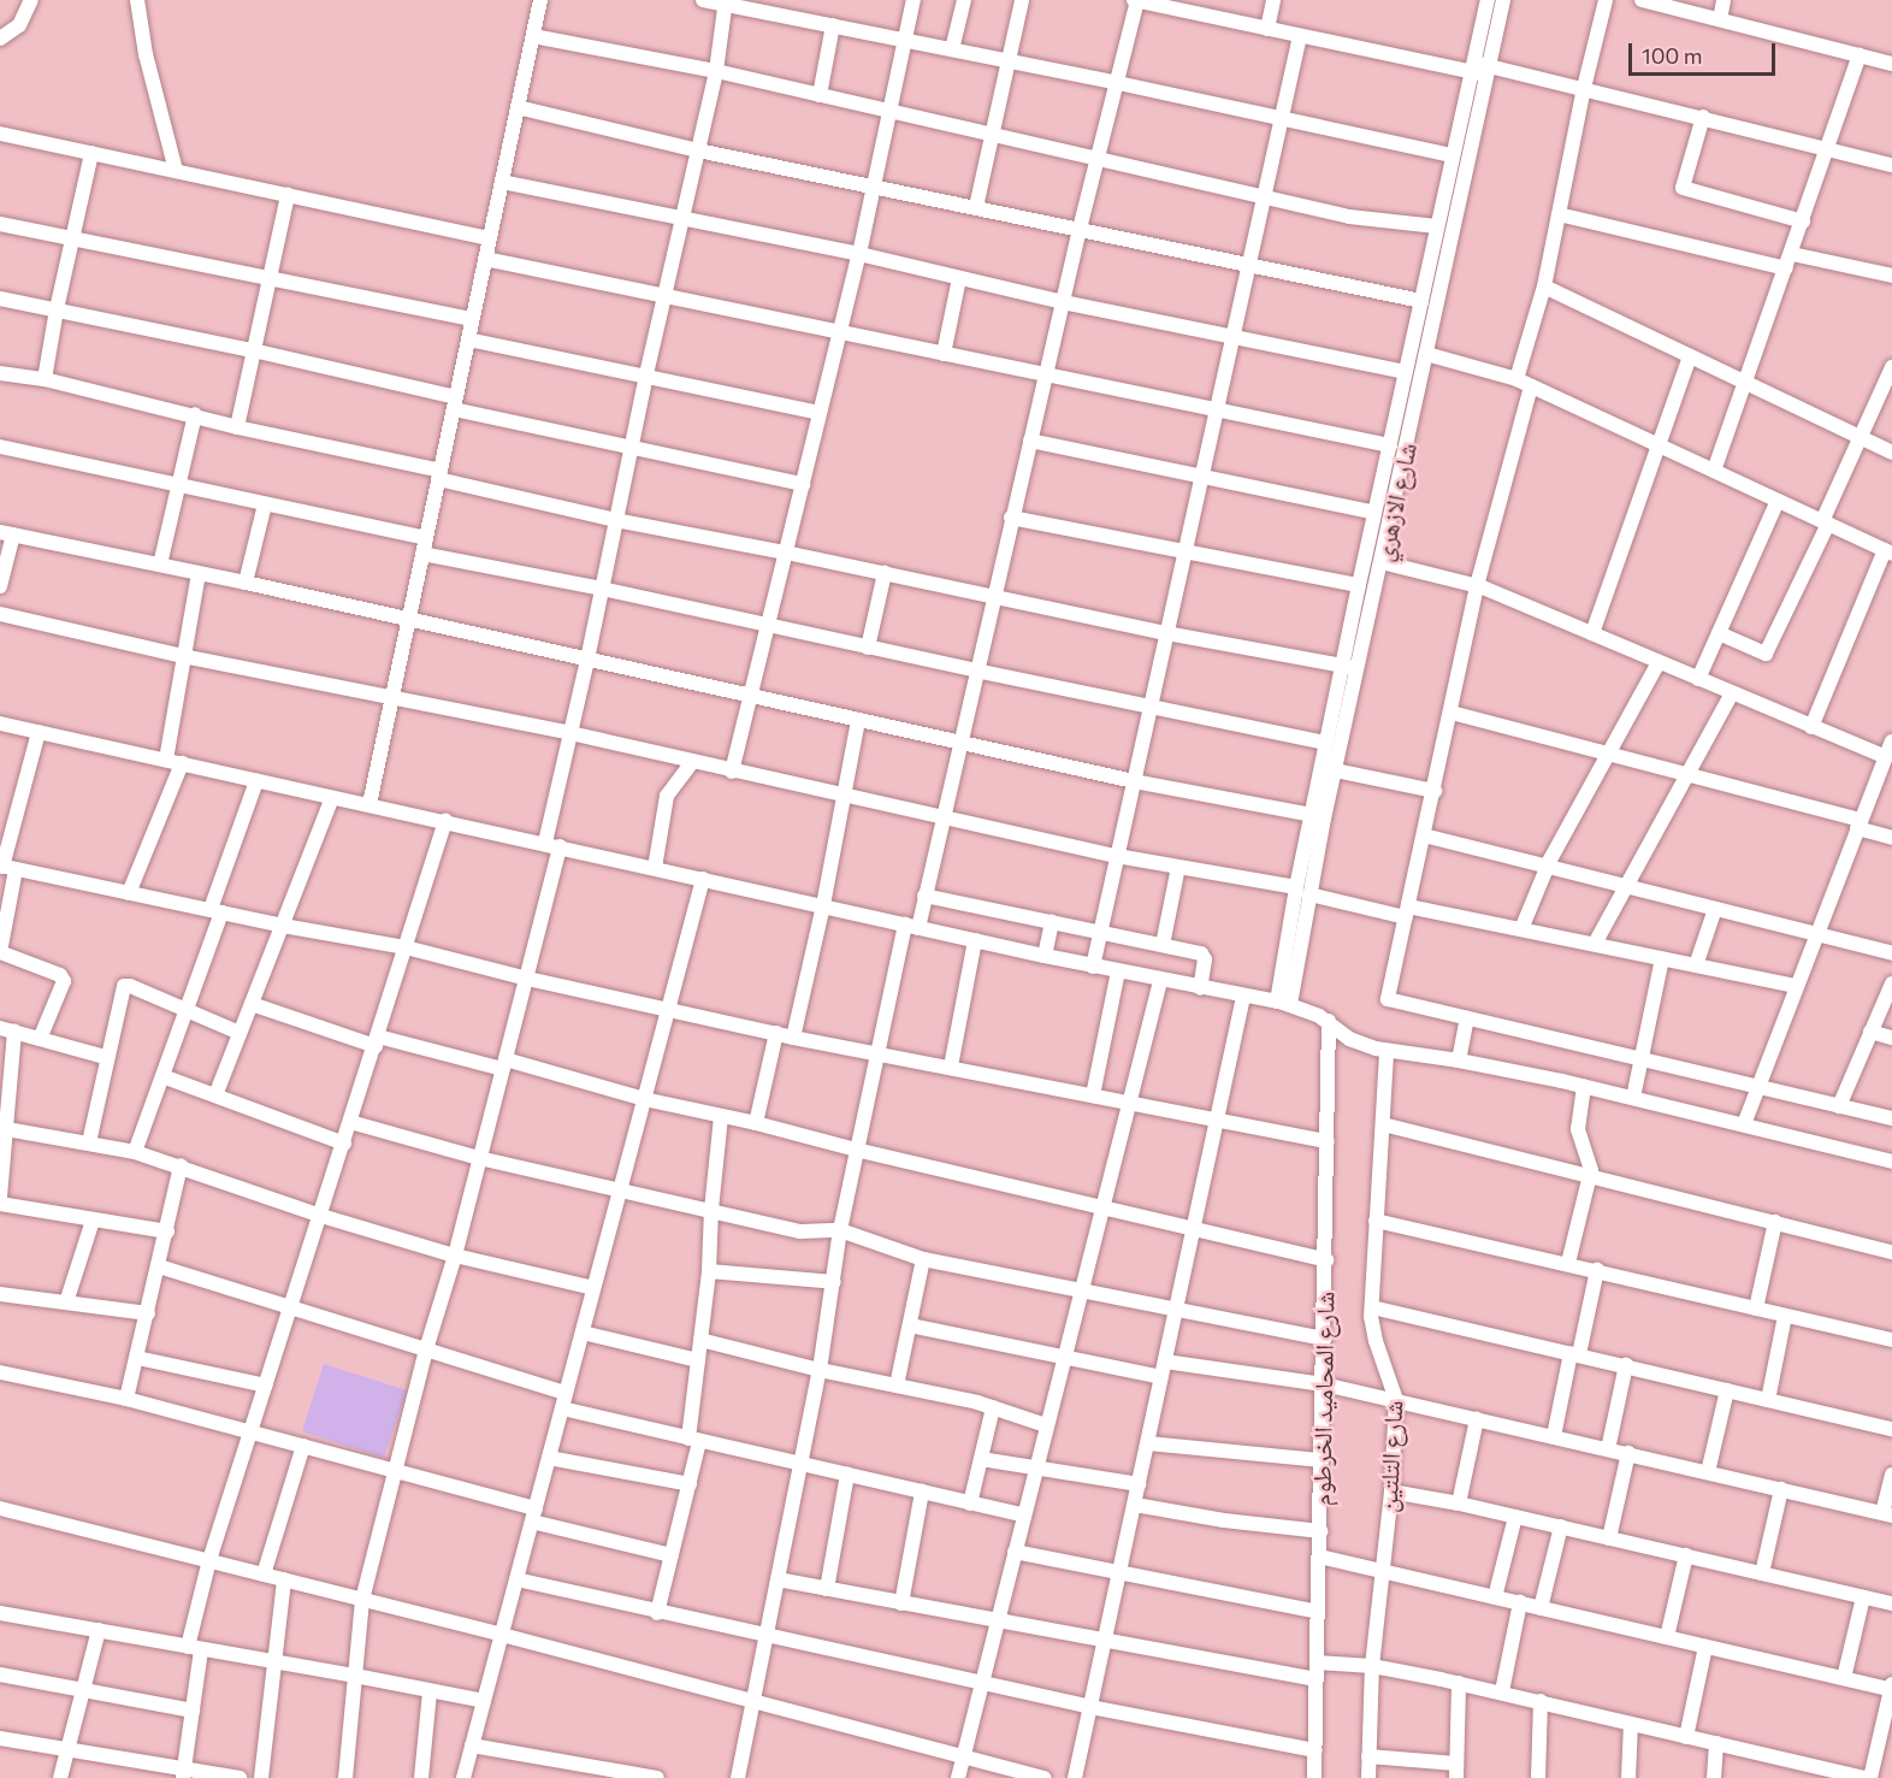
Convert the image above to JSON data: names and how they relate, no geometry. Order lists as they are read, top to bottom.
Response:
{
  "streets": {
    "street": ["شارع الازهري", "شارع المحاميد الخرطوم", "شارع التلتين"]
  },
  "scale_bar": "100 m"
}
